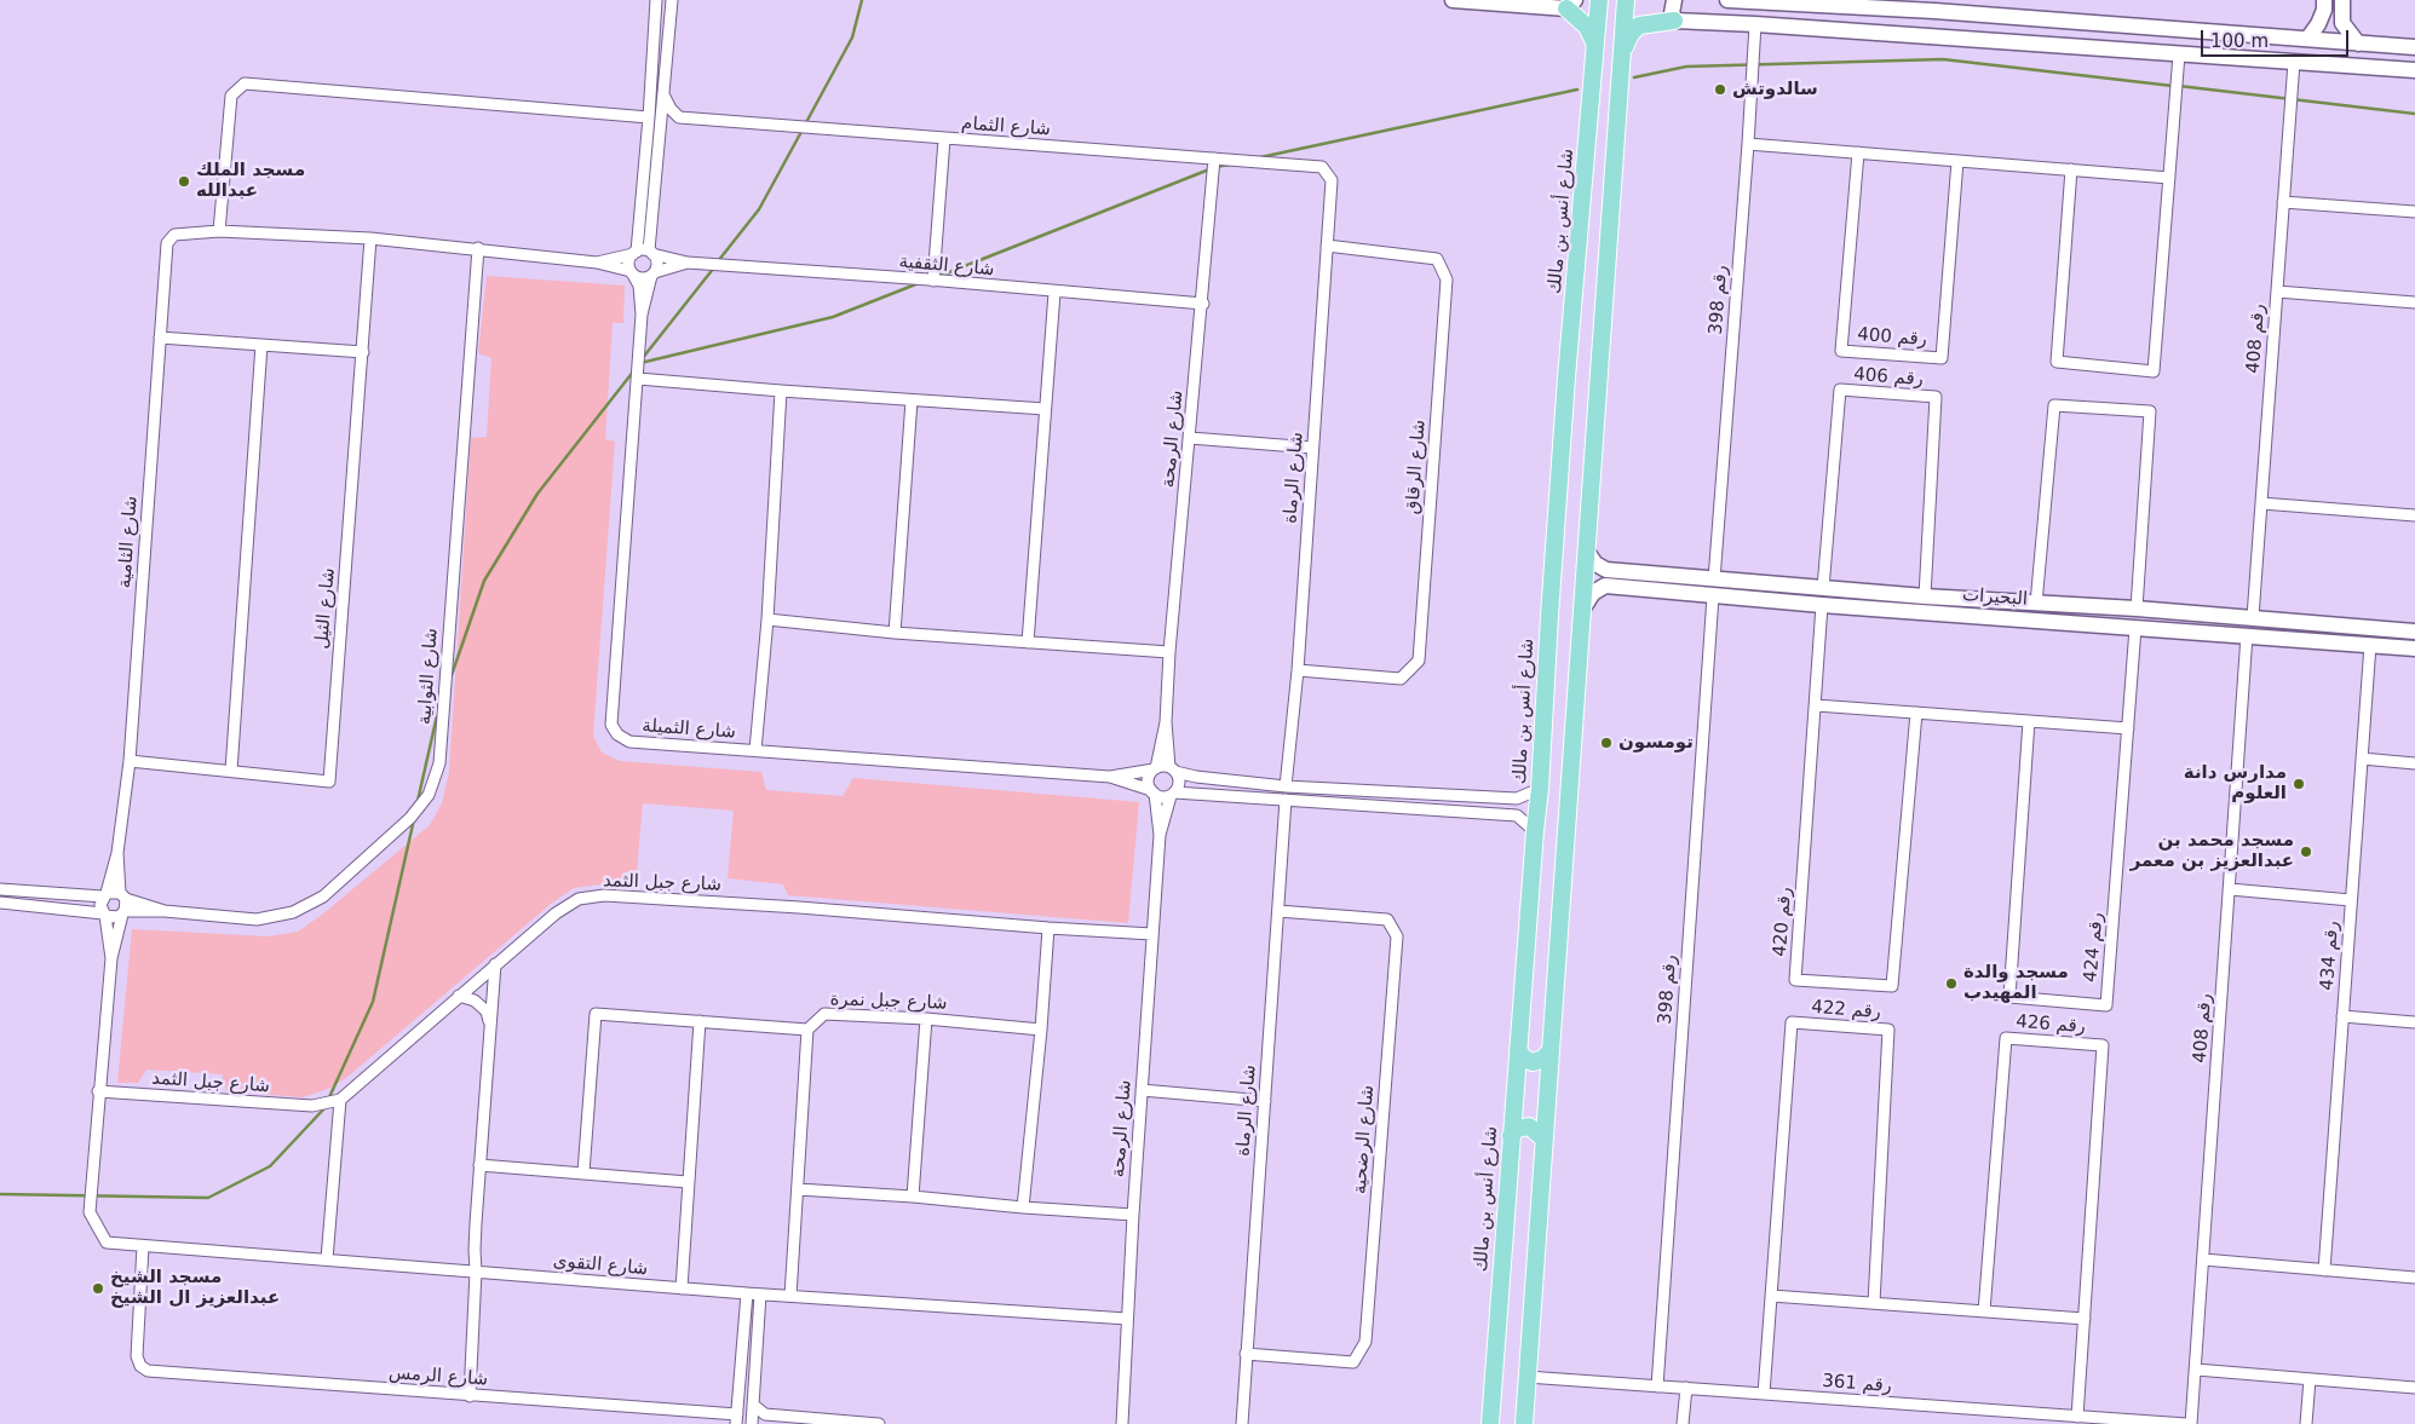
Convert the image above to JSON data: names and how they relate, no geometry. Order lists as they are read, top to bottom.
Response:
{
  "streets": {
    "main road": ["شارع أنس بن مالك"],
    "street": [
      "شارع الثمام",
      "شارع الثقفية",
      "رقم 398",
      "رقم 400",
      "رقم 408",
      "رقم 406",
      "شارع الرمحة",
      "شارع الرقاق",
      "شارع الرماة",
      "شارع الثامية",
      "البحيرات",
      "شارع الثيل",
      "شارع الثوابية",
      "شارع الثميلة",
      "شارع جبل الثمد",
      "رقم 420",
      "رقم 424",
      "رقم 434",
      "شارع جبل نمرة",
      "رقم 422",
      "رقم 426",
      "شارع الرضحية",
      "شارع التقوى",
      "شارع الرمس",
      "رقم 361"
    ]
  },
  "crossings": [
    ["شارع الثمام", "شارع الرمحة"],
    ["شارع الثمام", "شارع الرماة"],
    ["شارع الثقفية", "شارع الرمحة"],
    ["رقم 398", "البحيرات"],
    ["رقم 398", "رقم 361"],
    ["رقم 408", "البحيرات"],
    ["رقم 406", "البحيرات"],
    ["شارع الرمحة", "شارع جبل الثمد"],
    ["شارع الرمحة", "شارع التقوى"],
    ["شارع الرقاق", "شارع الرماة"],
    ["شارع الرماة", "شارع الرضحية"],
    ["شارع الثامية", "شارع الثيل"],
    ["البحيرات", "رقم 420"],
    ["البحيرات", "رقم 424"],
    ["البحيرات", "رقم 434"],
    ["شارع جبل الثمد", "شارع التقوى"],
    ["رقم 422", "رقم 361"],
    ["رقم 426", "رقم 361"],
    ["شارع التقوى", "شارع الرمس"]
  ],
  "places": [
    "سالدوتش",
    "مسجد الملك عبدالله",
    "تومسون",
    "مدارس دانة العلوم",
    "مسجد محمد بن عبدالعزيز بن معمر",
    "مسجد والدة المهيدب",
    "مسجد الشيخ عبدالعزيز ال الشيخ"
  ],
  "scale_bar": "100 m"
}
